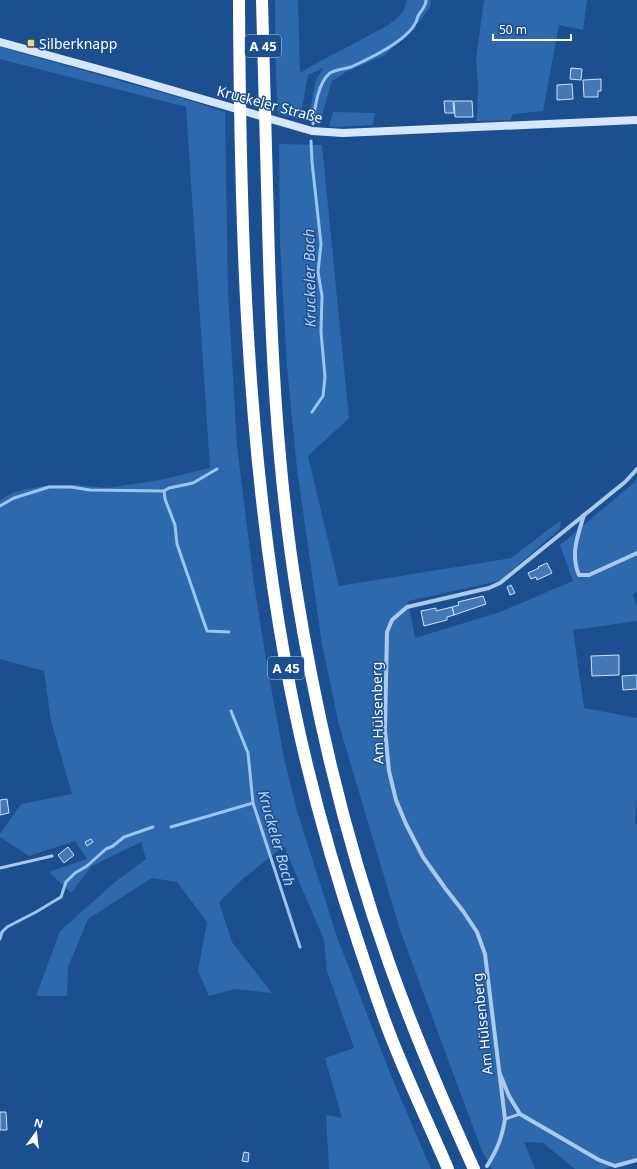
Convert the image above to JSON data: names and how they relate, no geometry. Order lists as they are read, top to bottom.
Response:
{
  "streets": {
    "highway": ["A 45"],
    "street": ["Kruckeler Straße", "Am Hülsenberg"]
  },
  "water": ["Kruckeler Bach"],
  "places": {
    "transit": ["Silberknapp"]
  },
  "scale_bar": "50 m",
  "north": "top"
}
